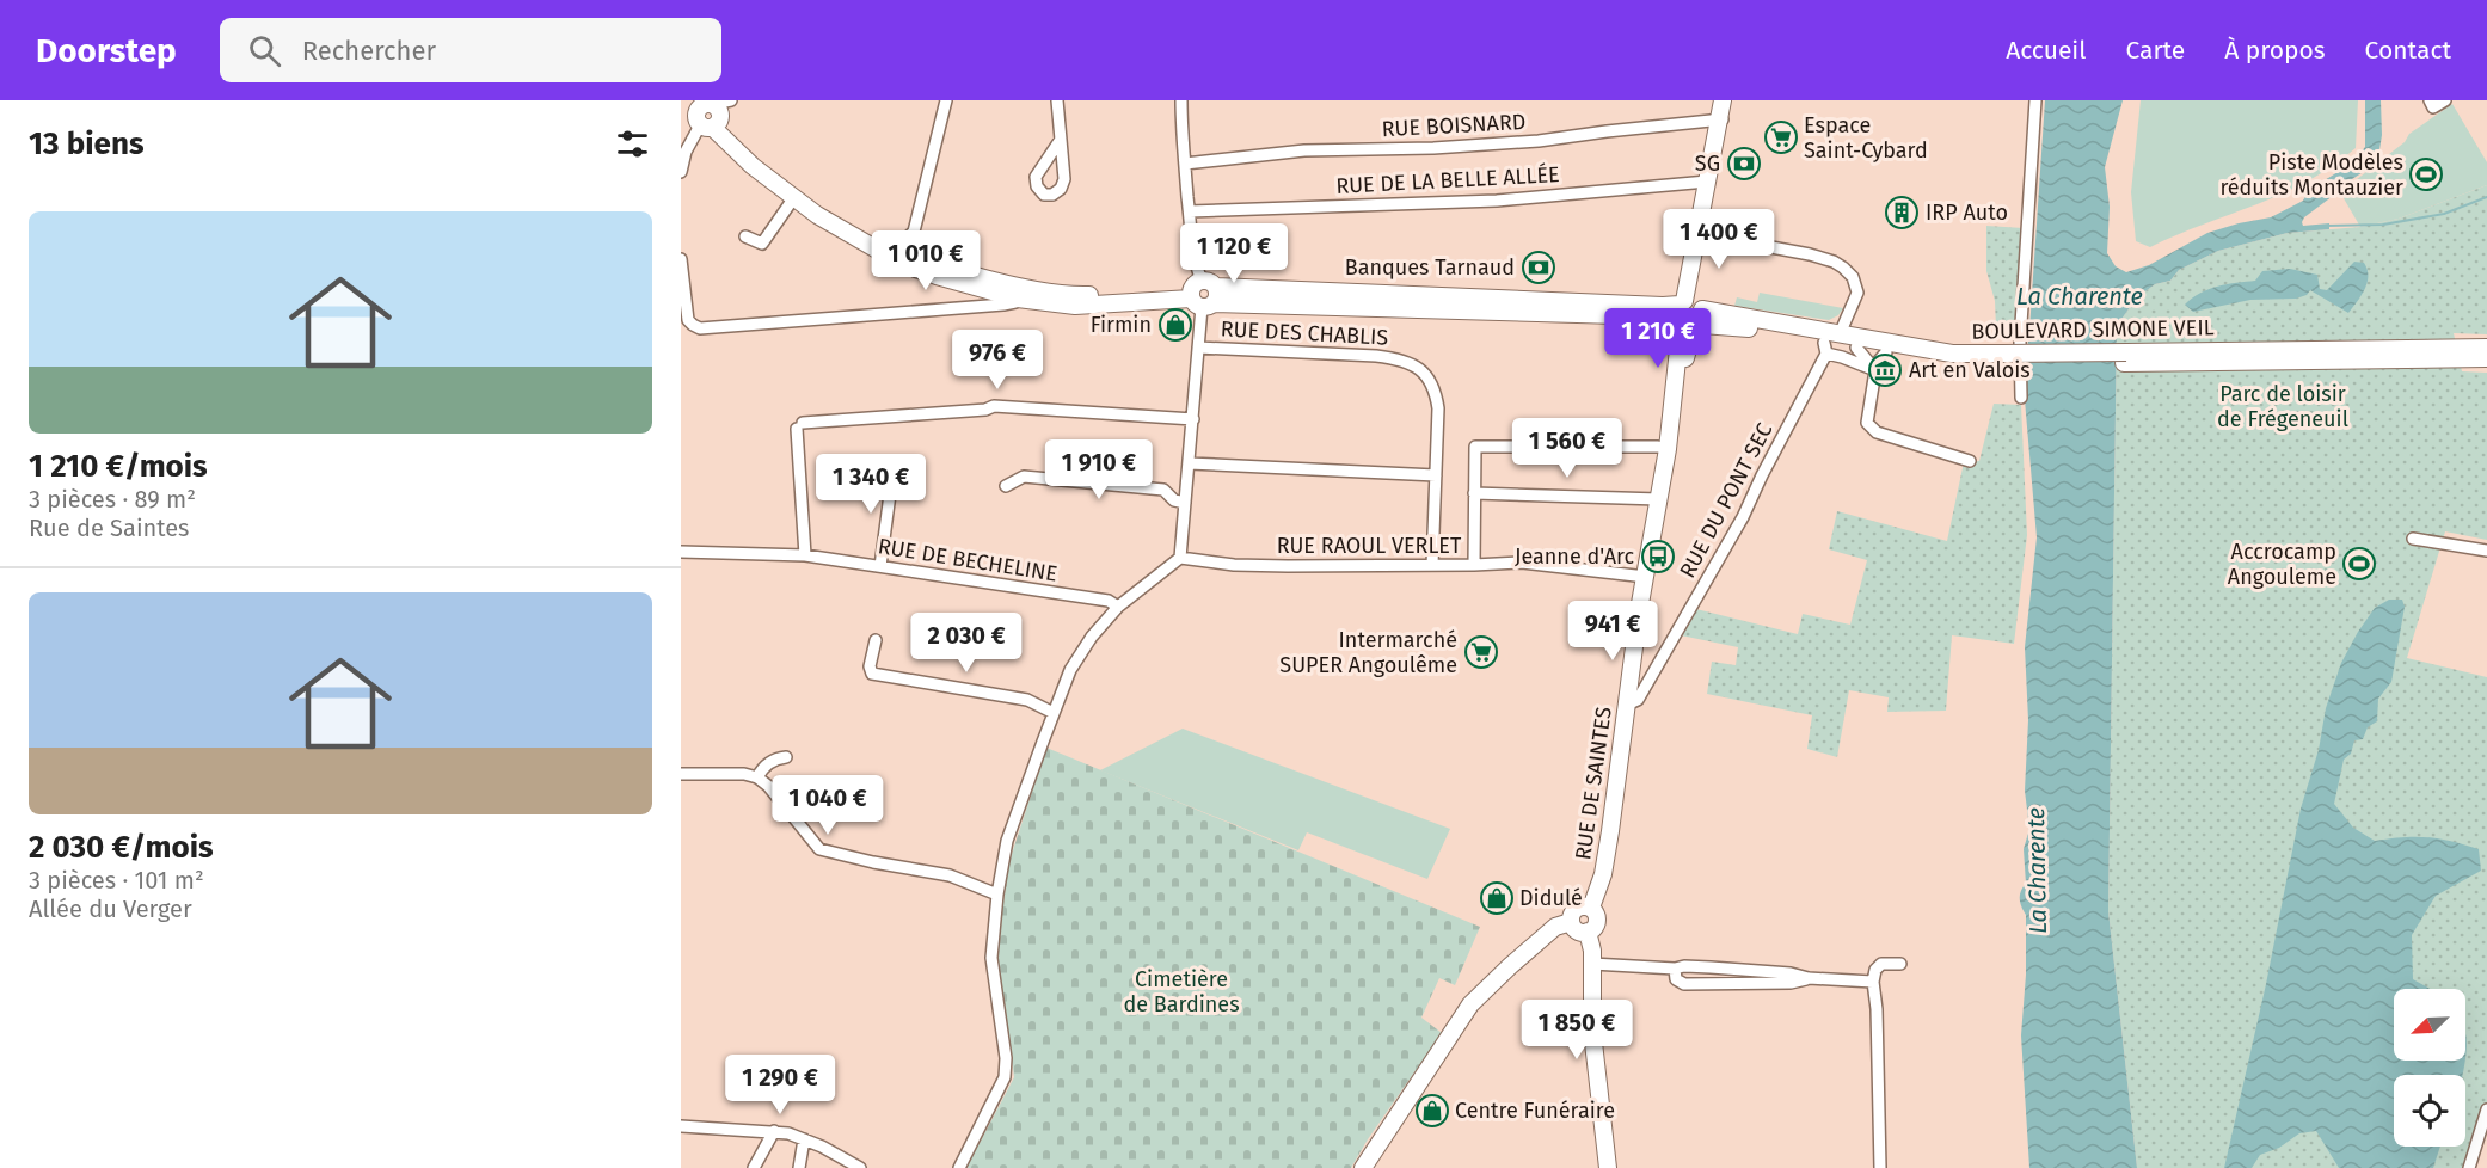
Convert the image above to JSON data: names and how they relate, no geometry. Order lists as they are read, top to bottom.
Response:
{
  "streets": {
    "main road": ["BOULEVARD SIMONE VEIL", "RUE DE SAINTES"],
    "street": [
      "RUE BOISNARD",
      "RUE DE LA BELLE ALLÉE",
      "RUE DES CHABLIS",
      "RUE DU PONT SEC",
      "RUE RAOUL VERLET",
      "RUE DE BECHELINE"
    ]
  },
  "crossings": [
    ["RUE BOISNARD", "RUE DE SAINTES"],
    ["RUE DE LA BELLE ALLÉE", "RUE DE SAINTES"],
    ["BOULEVARD SIMONE VEIL", "RUE DU PONT SEC"],
    ["BOULEVARD SIMONE VEIL", "RUE DE SAINTES"],
    ["RUE DES CHABLIS", "RUE RAOUL VERLET"],
    ["RUE DU PONT SEC", "RUE DE SAINTES"],
    ["RUE RAOUL VERLET", "RUE DE SAINTES"]
  ],
  "water": ["La Charente"],
  "parks": ["Parc de loisir de Frégeneuil", "Cimetière de Bardines"],
  "places": {
    "supermarket": ["Espace Saint-Cybard", "Intermarché SUPER Angoulême"],
    "bank": ["SG", "Banques Tarnaud"],
    "sports": ["Piste Modèles réduits Montauzier", "Accrocamp Angouleme"],
    "building": ["IRP Auto"],
    "shop": ["Firmin", "Didulé", "Centre Funéraire"],
    "museum": ["Art en Valois"],
    "bus stop": ["Jeanne d'Arc"]
  },
  "north": "bottom left",
  "page": {
    "header": "Doorstep",
    "search": "Rechercher",
    "nav": [
      "Accueil",
      "Carte",
      "À propos",
      "Contact"
    ],
    "heading": "13 biens",
    "list": [
      {
        "name": "1 210 €/mois",
        "note": "3 pièces · 89 m² · Rue de Saintes"
      },
      {
        "name": "2 030 €/mois",
        "note": "3 pièces · 101 m² · Allée du Verger"
      }
    ],
    "price": [
      "1 400 €",
      "1 120 €",
      "1 010 €",
      "1 210 €",
      "976 €",
      "1 560 €",
      "1 910 €",
      "1 340 €",
      "941 €",
      "2 030 €",
      "1 040 €",
      "1 850 €",
      "1 290 €"
    ]
  }
}
